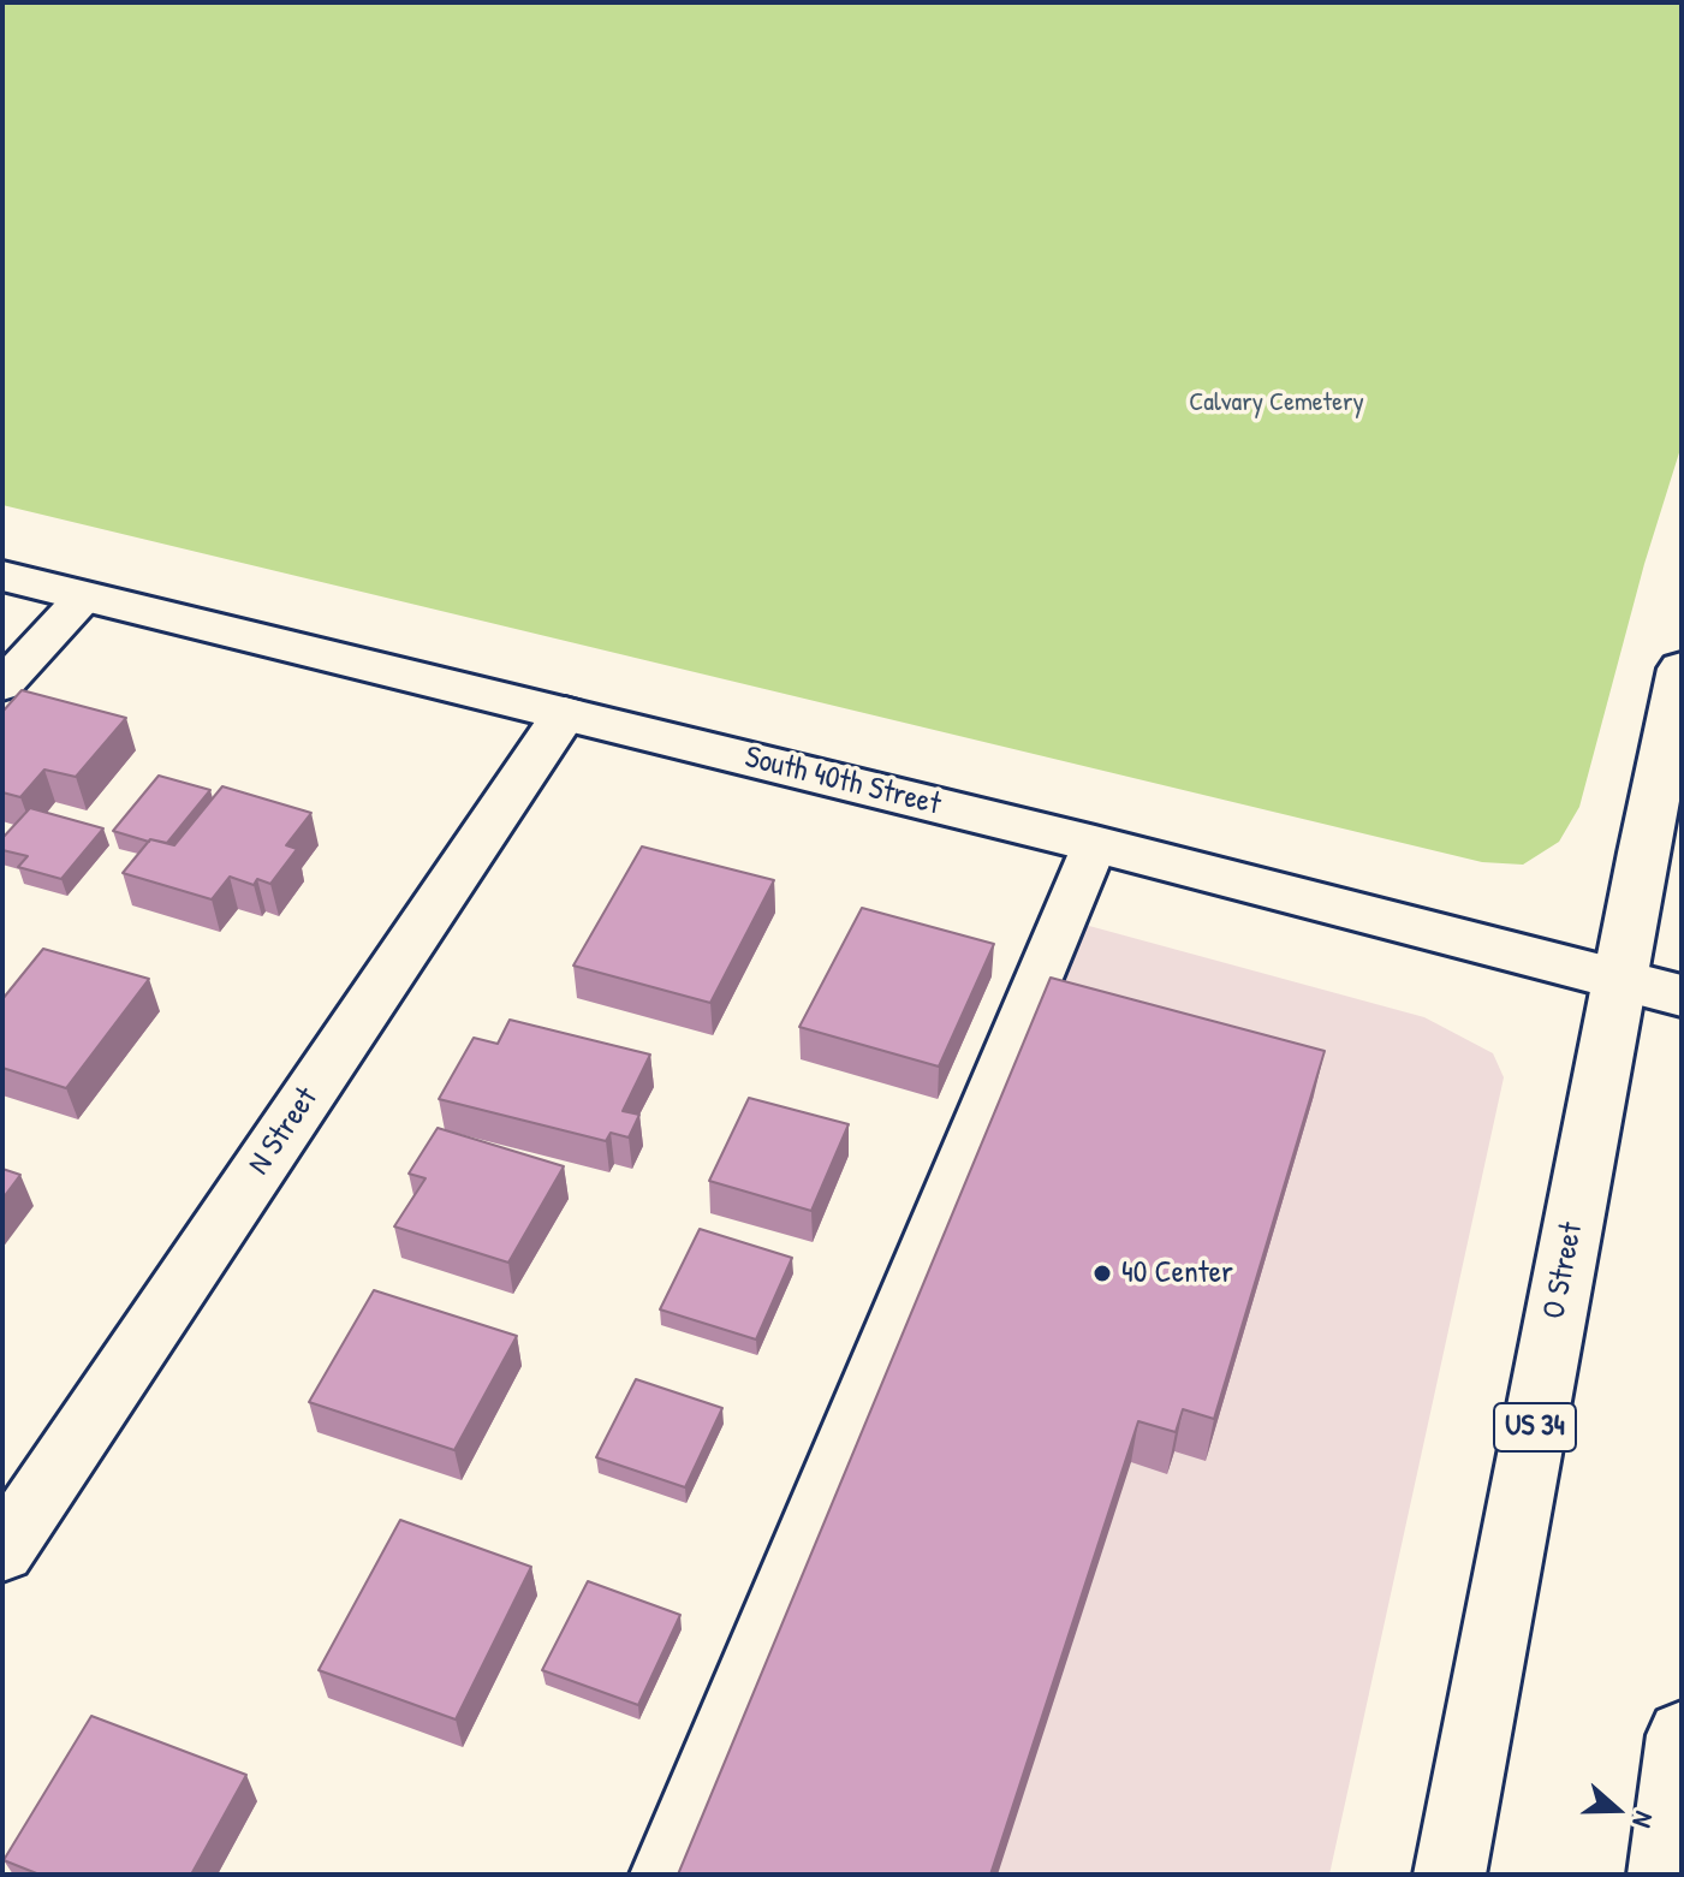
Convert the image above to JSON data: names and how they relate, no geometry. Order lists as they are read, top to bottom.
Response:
{
  "streets": {
    "main road": [
      "South 40th Street",
      "N Street",
      "O Street",
      "US 34"
    ]
  },
  "crossings": [
    ["South 40th Street", "N Street"],
    ["South 40th Street", "O Street"]
  ],
  "parks": ["Calvary Cemetery"],
  "places": ["40 Center"],
  "north": "right"
}
